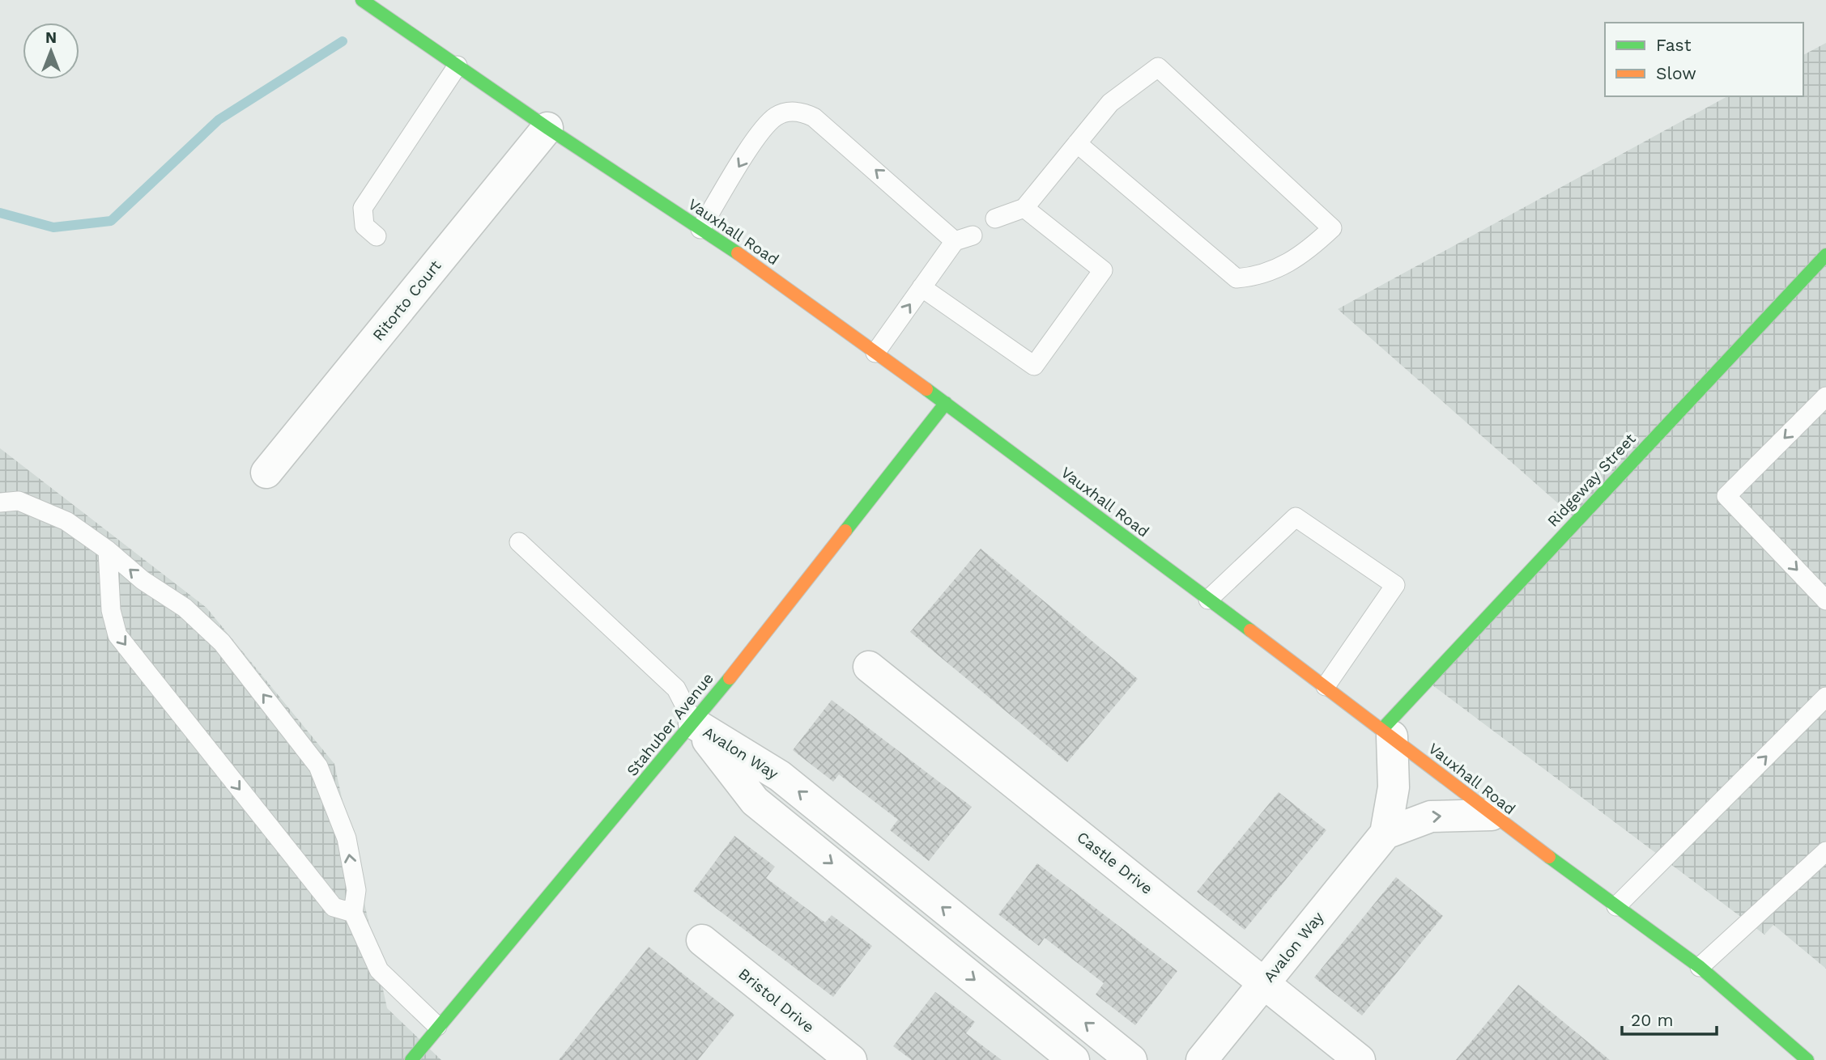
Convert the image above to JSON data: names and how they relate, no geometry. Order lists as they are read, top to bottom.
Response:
{
  "streets": {
    "street": [
      "Vauxhall Road",
      "Ritorto Court",
      "Ridgeway Street",
      "Stahuber Avenue",
      "Avalon Way",
      "Castle Drive",
      "Bristol Drive"
    ]
  },
  "crossings": [
    ["Vauxhall Road", "Ritorto Court"],
    ["Vauxhall Road", "Ridgeway Street"],
    ["Vauxhall Road", "Stahuber Avenue"],
    ["Stahuber Avenue", "Avalon Way"],
    ["Avalon Way", "Castle Drive"]
  ],
  "legend": ["Fast", "Slow"],
  "scale_bar": "20 m",
  "north": "top"
}
